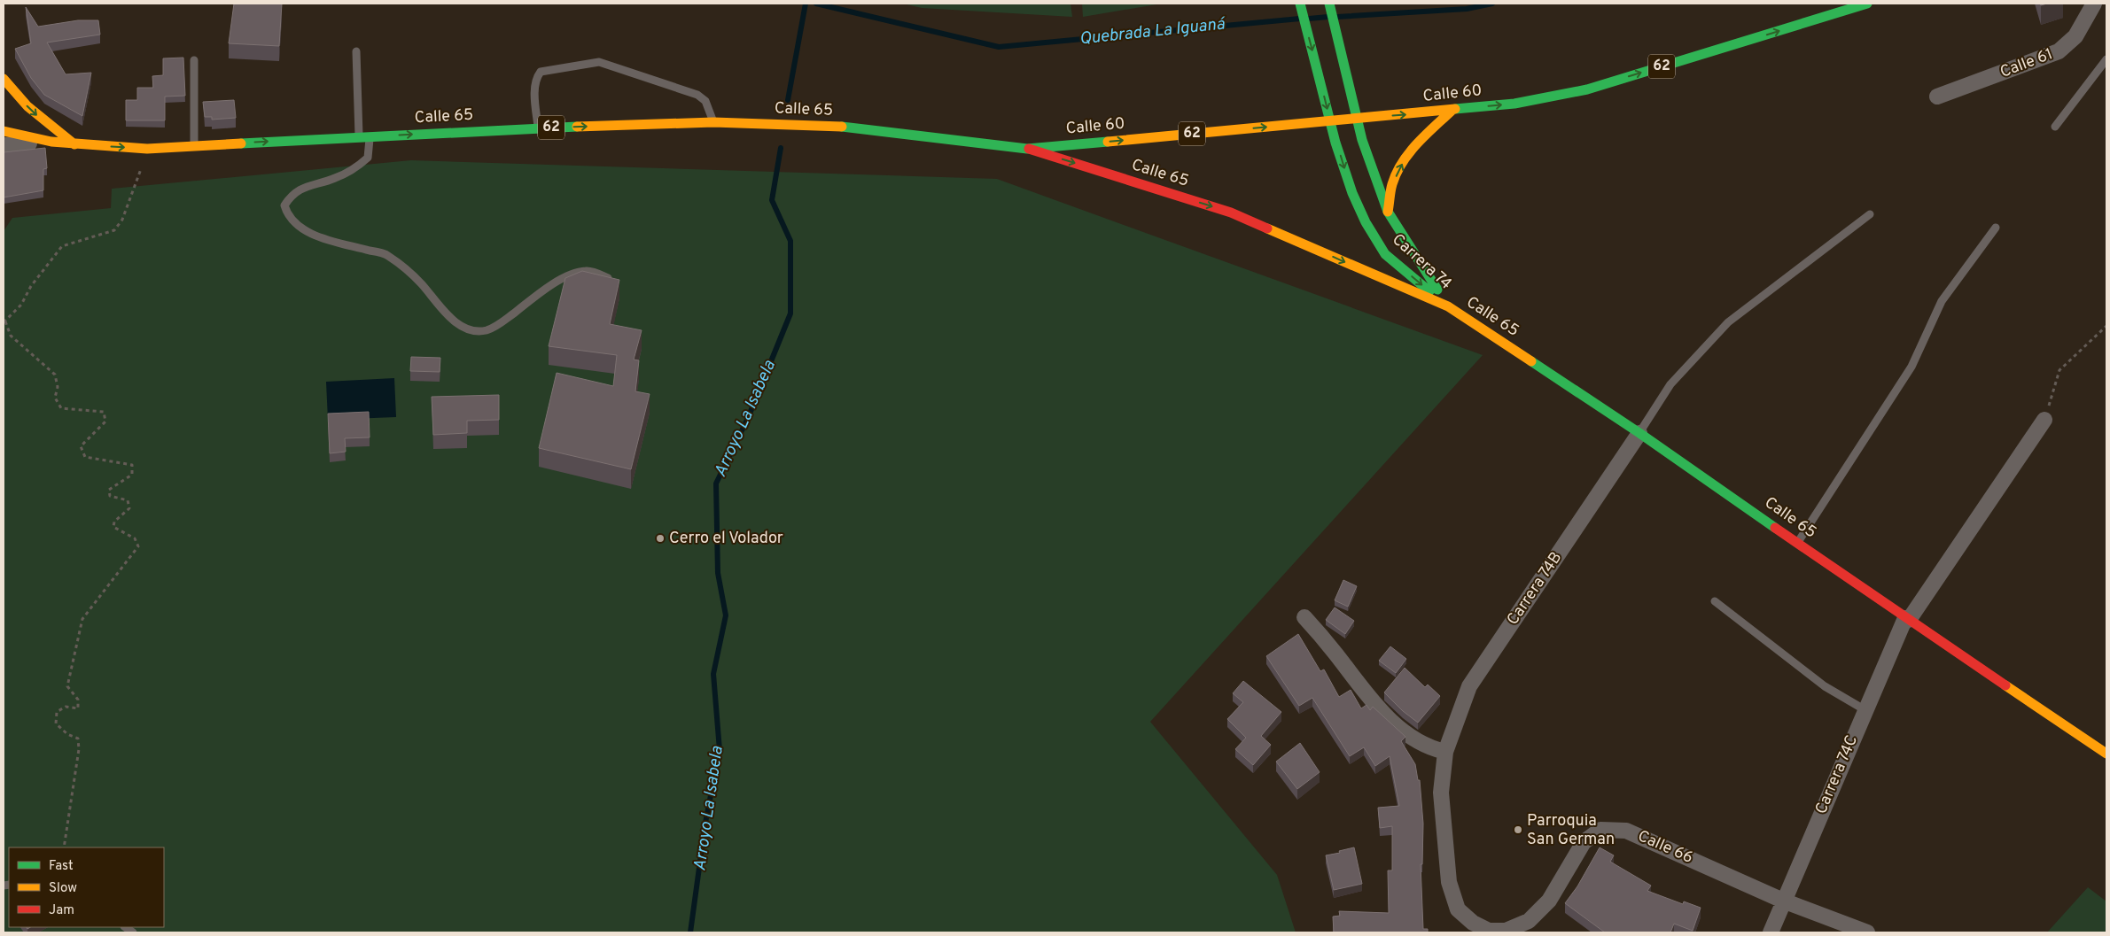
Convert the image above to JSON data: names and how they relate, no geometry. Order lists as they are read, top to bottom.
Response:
{
  "streets": {
    "main road": [
      "62",
      "Calle 60",
      "Calle 65",
      "Carrera 74"
    ],
    "street": [
      "Calle 61",
      "Carrera 74B",
      "Carrera 74C",
      "Calle 66"
    ]
  },
  "crossings": [
    ["62", "Calle 65"],
    ["Calle 60", "Calle 65"],
    ["Calle 60", "Carrera 74"],
    ["Calle 65", "Carrera 74"],
    ["Calle 65", "Carrera 74B"],
    ["Calle 65", "Carrera 74C"],
    ["Carrera 74B", "Calle 66"],
    ["Carrera 74C", "Calle 66"]
  ],
  "one_way": ["Calle 60", "Calle 65"],
  "water": ["Quebrada La Iguaná", "Arroyo La Isabela"],
  "places": ["Cerro el Volador", "Parroquia San German"],
  "legend": ["Fast", "Slow", "Jam"]
}
